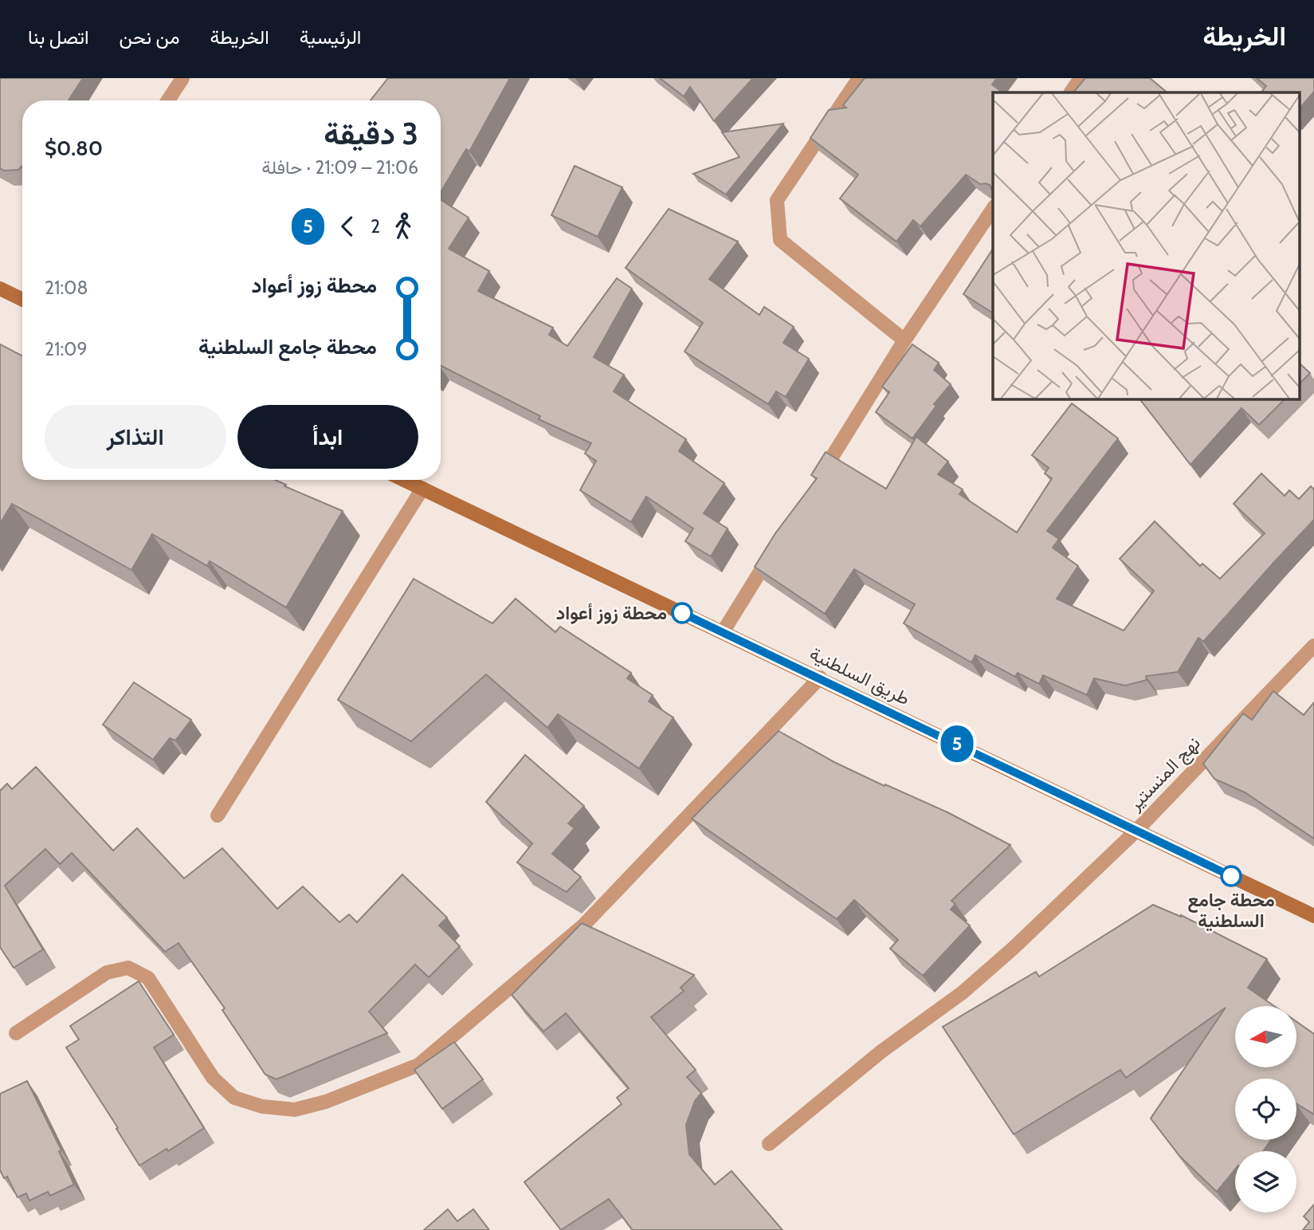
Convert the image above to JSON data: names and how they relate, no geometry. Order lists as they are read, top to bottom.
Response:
{
  "streets": {
    "main road": ["طريق السلطنية"],
    "street": ["نهج المنستير"]
  },
  "crossings": [
    ["طريق السلطنية", "نهج المنستير"]
  ],
  "places": ["محطة زوز أعواد", "محطة جامع السلطنية"],
  "lines": ["bus line 5"],
  "north": "left",
  "page": {
    "header": "الخريطة",
    "nav": [
      "الرئيسية",
      "الخريطة",
      "من نحن",
      "اتصل بنا"
    ],
    "on_map": "5",
    "heading": ["3 دقيقة", "21:06 – 21:09 · حافلة", "$0.80"],
    "legs": ["2", "5"],
    "list": [
      {
        "name": "محطة زوز أعواد",
        "value": "21:08"
      },
      {
        "name": "محطة جامع السلطنية",
        "value": "21:09"
      }
    ],
    "buttons": ["ابدأ", "التذاكر"]
  }
}
